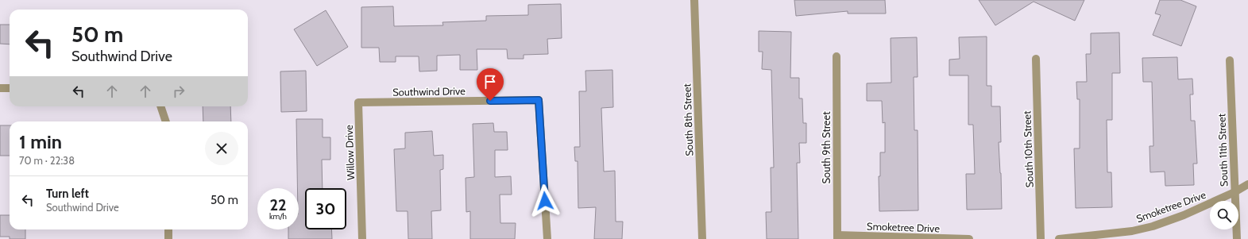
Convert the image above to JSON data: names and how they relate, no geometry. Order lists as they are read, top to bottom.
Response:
{
  "streets": {
    "street": [
      "Southwind Drive",
      "South 8th Street",
      "South 9th Street",
      "South 10th Street",
      "South 11th Street",
      "Willow Drive",
      "Smoketree Drive"
    ]
  },
  "crossings": [
    ["Southwind Drive", "Willow Drive"],
    ["South 9th Street", "Smoketree Drive"],
    ["South 11th Street", "Smoketree Drive"]
  ],
  "page": {
    "turn": ["50 m", "Southwind Drive"],
    "heading": ["1 min", "70 m · 22:38"],
    "list": [
      {
        "name": "Turn left",
        "note": "Southwind Drive",
        "value": "50 m"
      }
    ],
    "speed": "22 km/h",
    "limit": "30"
  }
}
